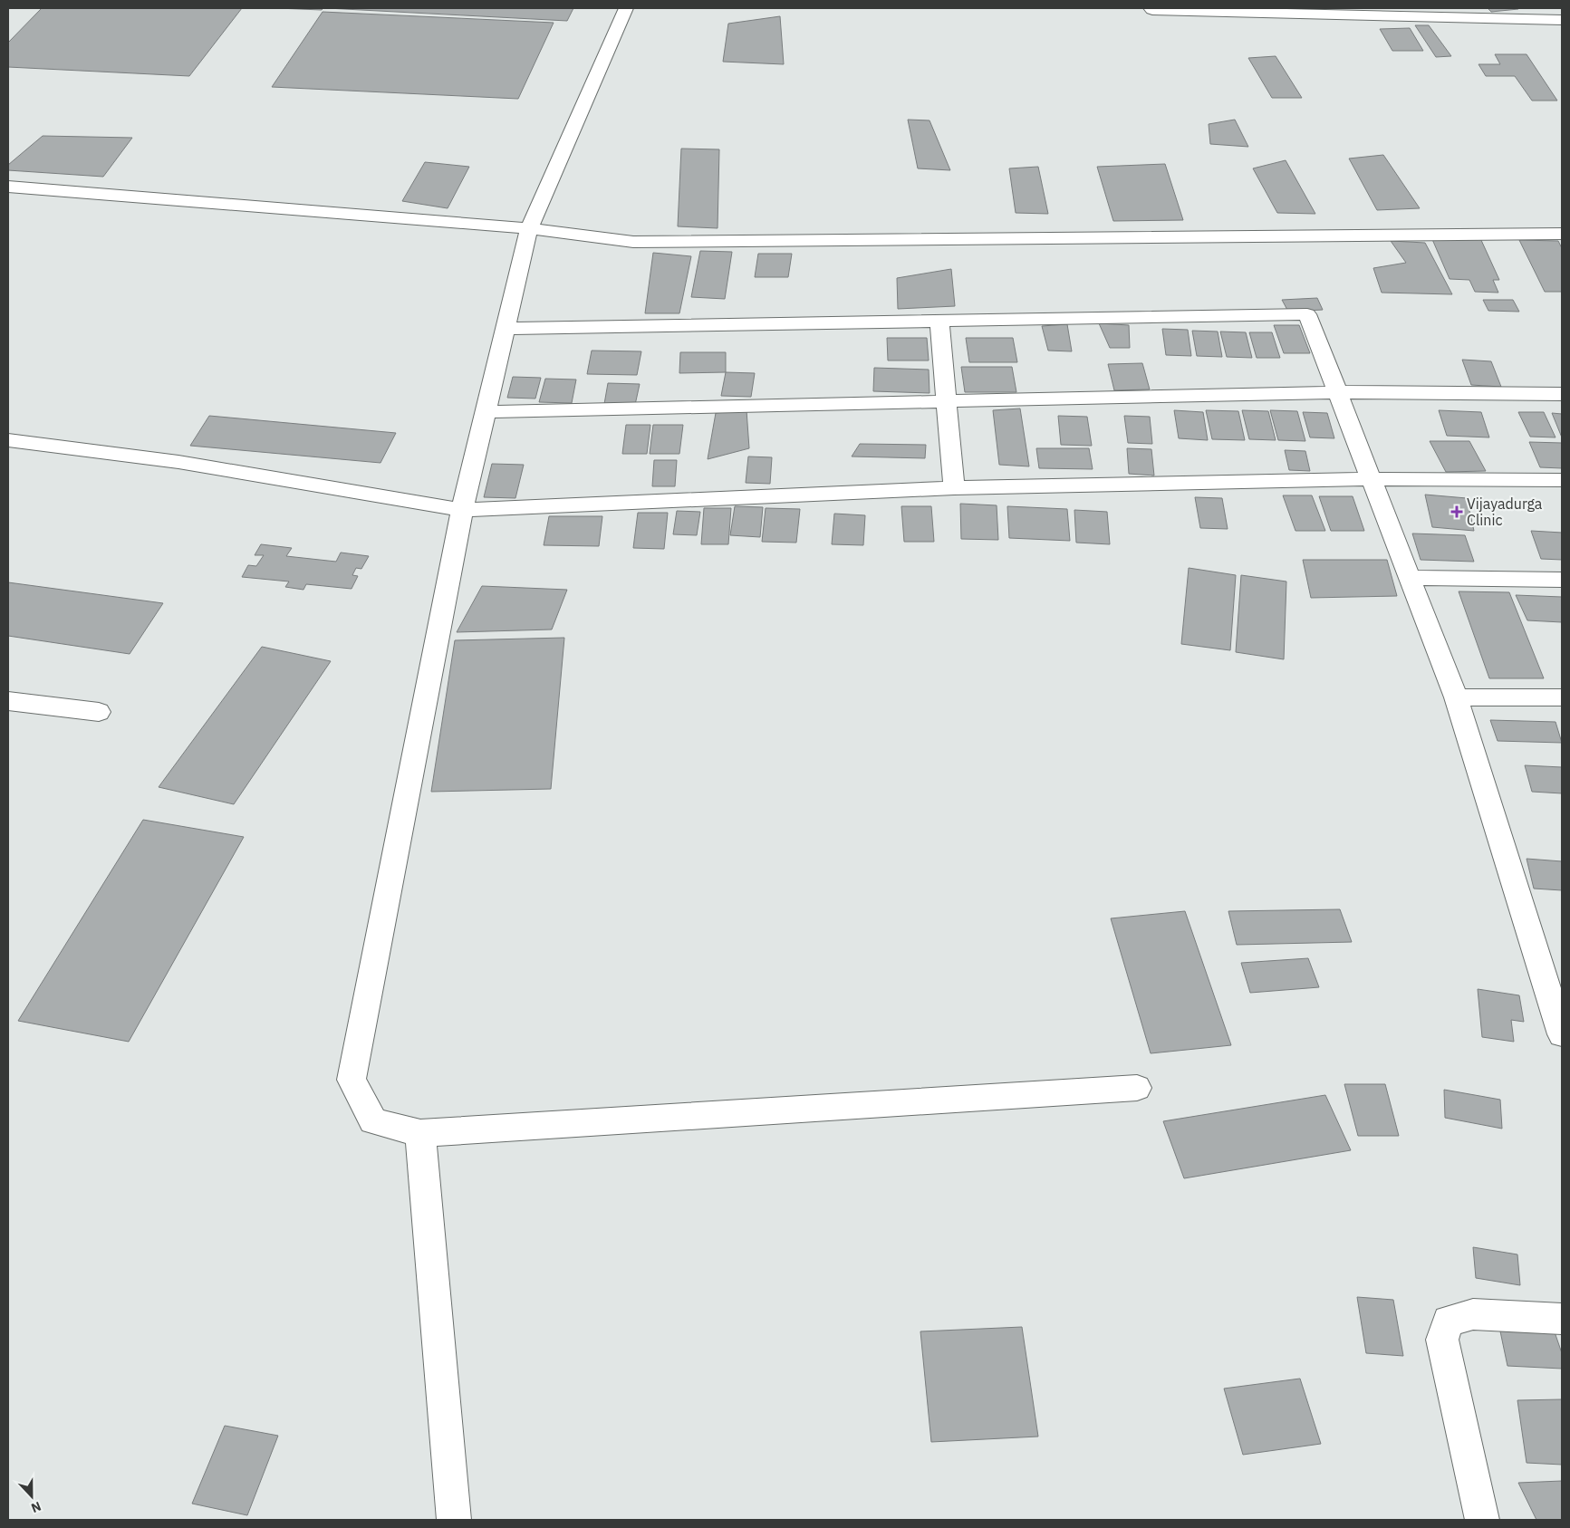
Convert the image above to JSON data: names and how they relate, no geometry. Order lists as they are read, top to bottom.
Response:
{
  "places": {
    "health": ["Vijayadurga Clinic"]
  },
  "north": "bottom"
}
